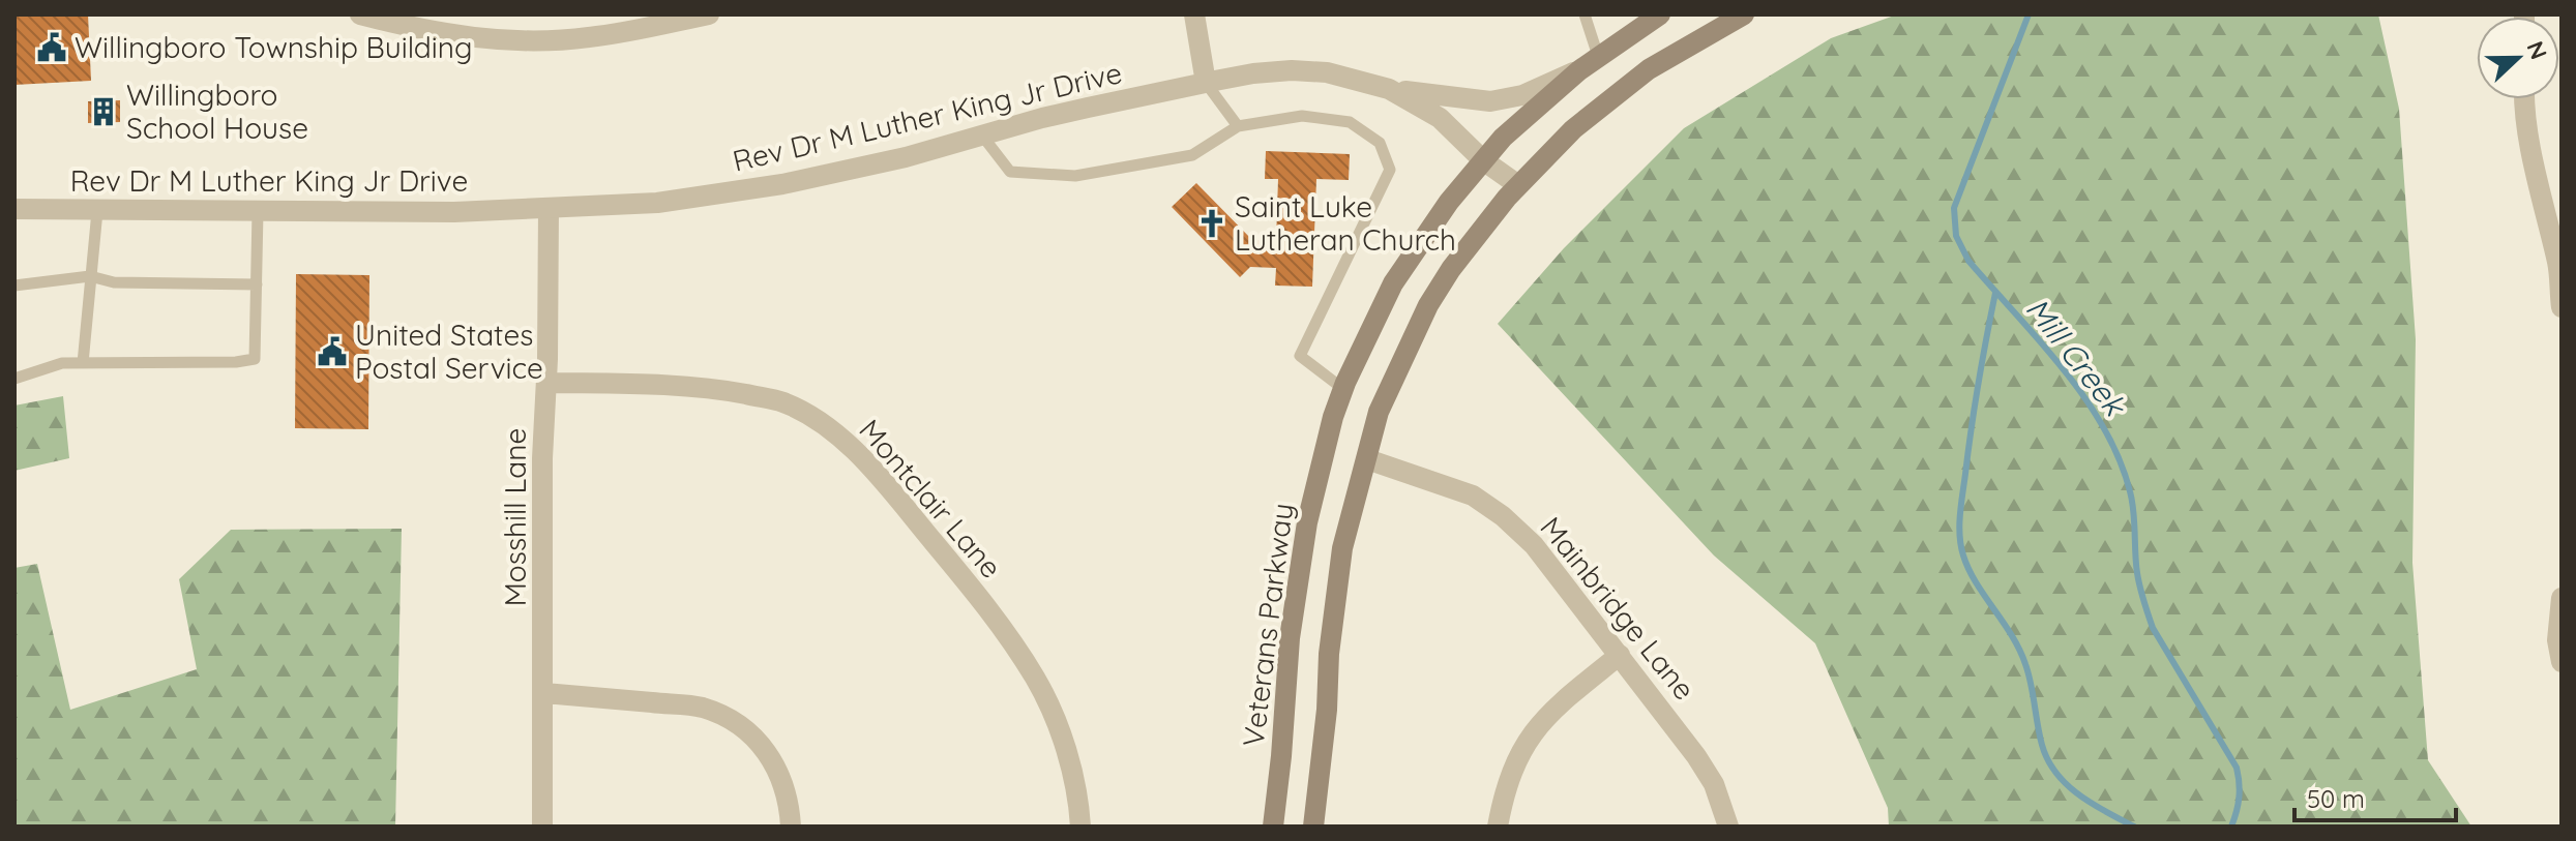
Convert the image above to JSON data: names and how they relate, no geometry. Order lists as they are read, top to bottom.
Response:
{
  "streets": {
    "main road": ["Veterans Parkway"],
    "street": [
      "Rev Dr M Luther King Jr Drive",
      "Montclair Lane",
      "Mosshill Lane",
      "Mainbridge Lane"
    ]
  },
  "crossings": [
    ["Rev Dr M Luther King Jr Drive", "Mosshill Lane"],
    ["Rev Dr M Luther King Jr Drive", "Veterans Parkway"],
    ["Montclair Lane", "Mosshill Lane"]
  ],
  "water": ["Mill Creek"],
  "places": {
    "public building": ["Willingboro Township Building", "United States Postal Service"],
    "building": ["Willingboro School House"],
    "church": ["Saint Luke Lutheran Church"]
  },
  "scale_bar": "50 m",
  "north": "right"
}
